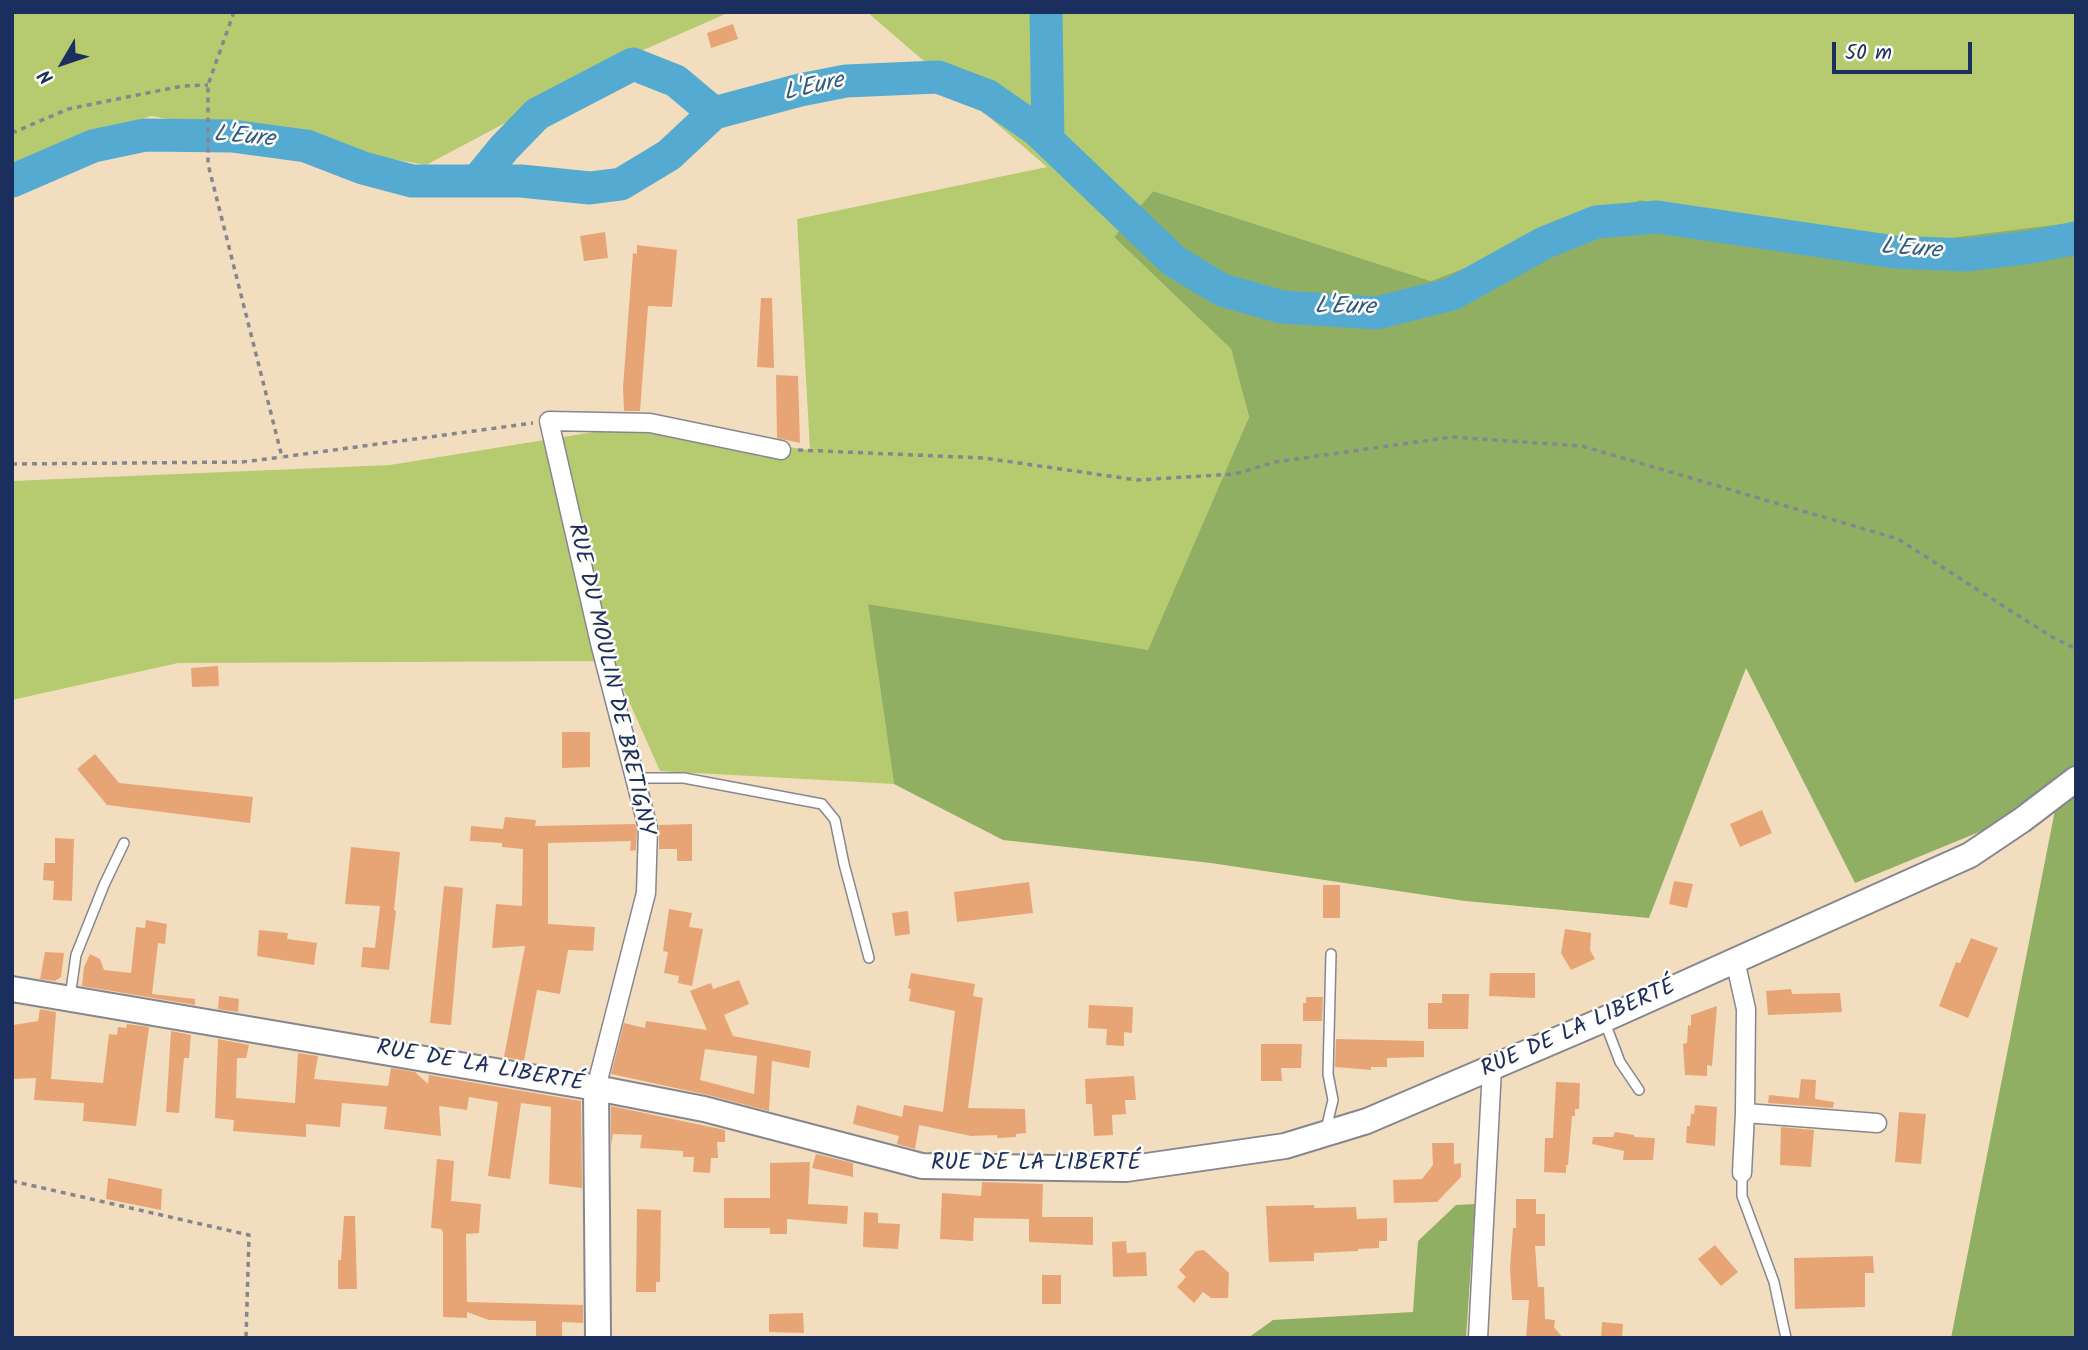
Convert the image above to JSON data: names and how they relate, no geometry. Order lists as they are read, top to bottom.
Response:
{
  "streets": {
    "street": ["RUE DU MOULIN DE BRETIGNY", "RUE DE LA LIBERTÉ"]
  },
  "crossings": [
    ["RUE DU MOULIN DE BRETIGNY", "RUE DE LA LIBERTÉ"]
  ],
  "water": ["L'Eure"],
  "scale_bar": "50 m",
  "north": "bottom left"
}
